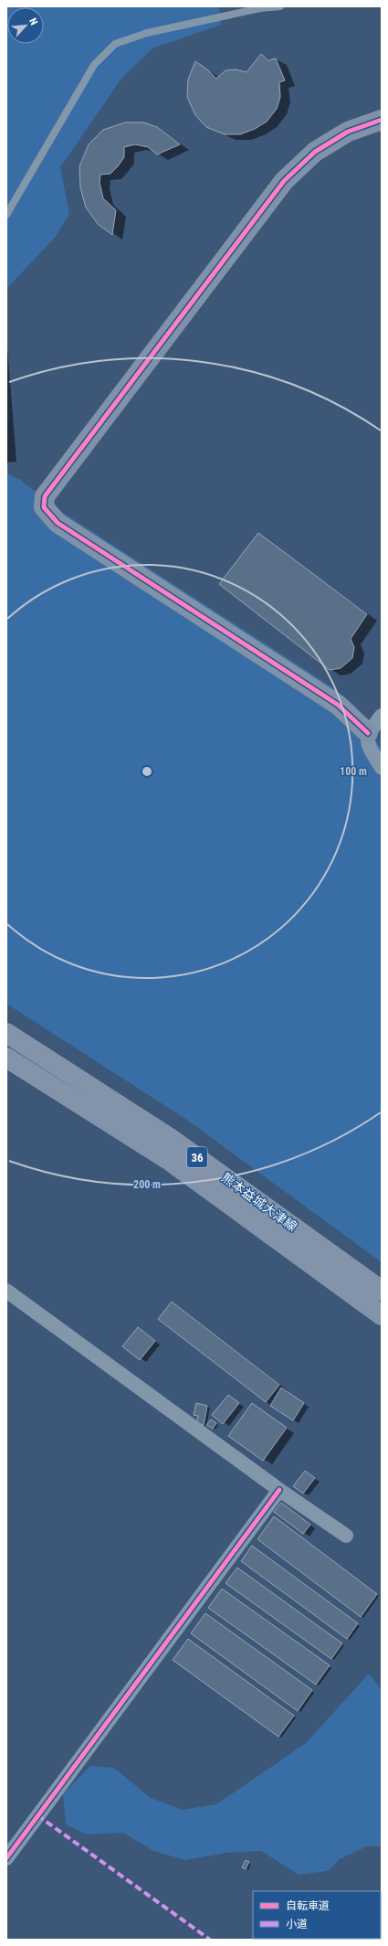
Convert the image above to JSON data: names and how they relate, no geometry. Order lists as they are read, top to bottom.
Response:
{
  "streets": {
    "main road": ["36", "熊本益城大津線"]
  },
  "legend": ["自転車道", "小道"],
  "north": "top right",
  "rings": ["100 m", "200 m"]
}
